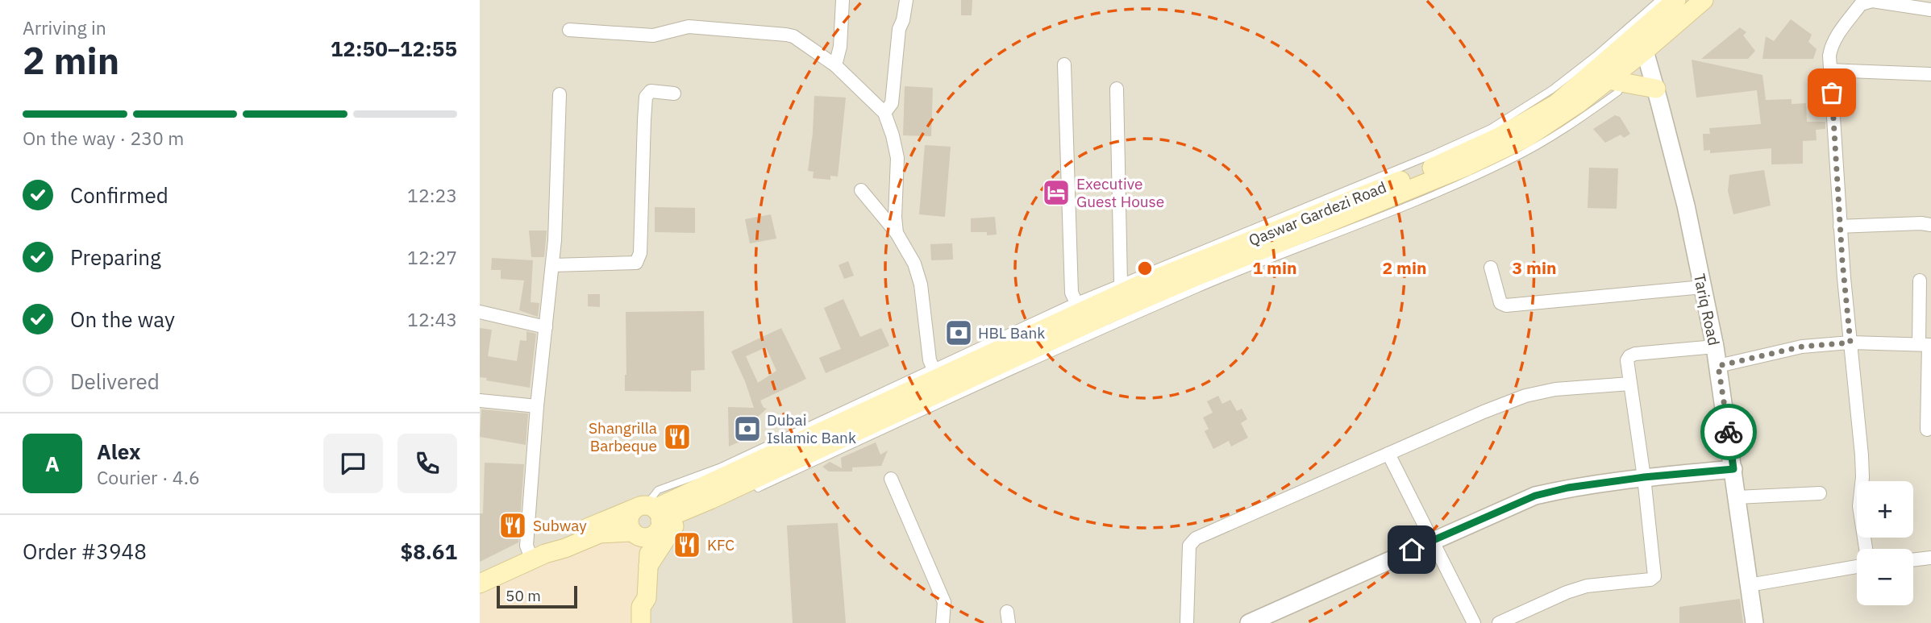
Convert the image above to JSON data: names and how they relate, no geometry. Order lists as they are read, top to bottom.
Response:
{
  "streets": {
    "main road": ["Qaswar Gardezi Road"],
    "street": ["Tariq Road"]
  },
  "crossings": [
    ["Qaswar Gardezi Road", "Tariq Road"]
  ],
  "places": {
    "hotel": ["Executive Guest House"],
    "bank": ["HBL Bank", "Dubai Islamic Bank"],
    "restaurant": ["Shangrilla Barbeque", "Subway", "KFC"]
  },
  "scale_bar": "50 m",
  "page": {
    "heading": ["2 min", "Arriving in", "12:50–12:55"],
    "panel": [
      "Alex",
      "Courier · 4.6",
      "Order #3948",
      "$8.61"
    ],
    "bar": "On the way · 230 m",
    "list": [
      ["Confirmed", "12:23"],
      ["Preparing", "12:27"],
      ["On the way", "12:43"],
      "Delivered"
    ],
    "round": "A",
    "map_buttons": ["+", "−"],
    "scale": "50 m"
  },
  "rings": ["1 min", "2 min", "3 min"]
}
